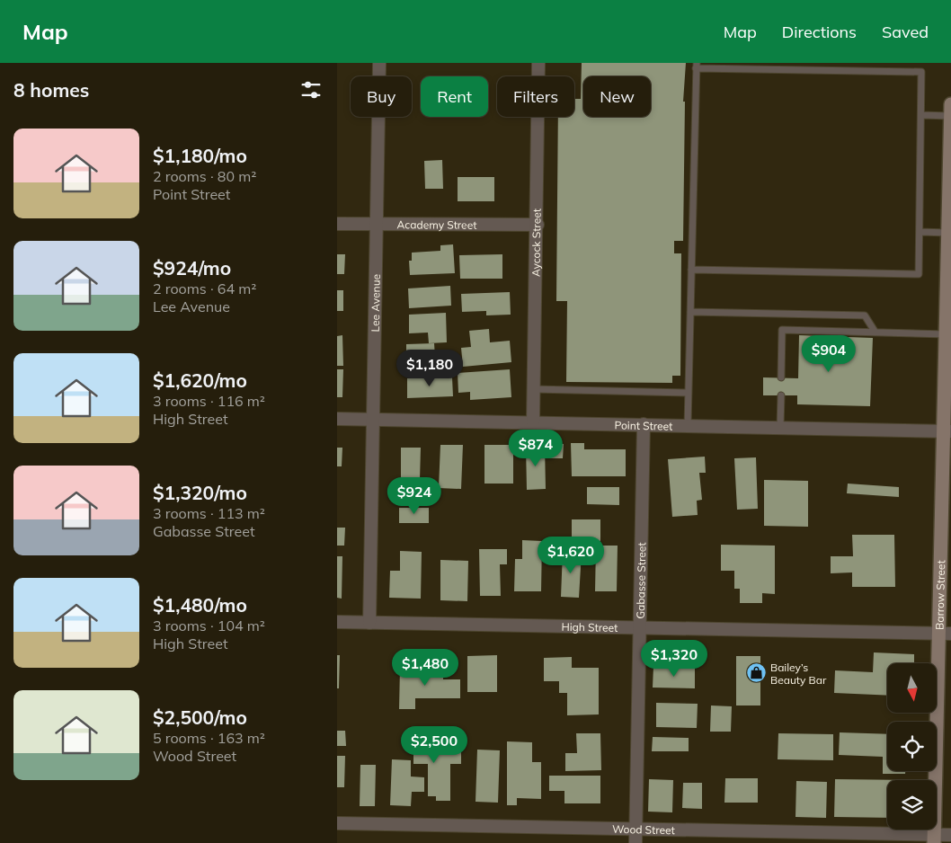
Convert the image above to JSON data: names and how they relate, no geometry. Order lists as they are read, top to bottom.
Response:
{
  "streets": {
    "main road": ["Barrow Street"],
    "street": [
      "Academy Street",
      "Aycock Street",
      "Lee Avenue",
      "Point Street",
      "Gabasse Street",
      "High Street",
      "Wood Street"
    ]
  },
  "crossings": [
    ["Academy Street", "Aycock Street"],
    ["Academy Street", "Lee Avenue"],
    ["Aycock Street", "Point Street"],
    ["Lee Avenue", "Point Street"],
    ["Lee Avenue", "High Street"],
    ["Point Street", "Gabasse Street"],
    ["Point Street", "Barrow Street"],
    ["Gabasse Street", "High Street"],
    ["Gabasse Street", "Wood Street"],
    ["Barrow Street", "High Street"],
    ["Barrow Street", "Wood Street"]
  ],
  "places": {
    "shop": ["Bailey’s Beauty Bar"]
  },
  "north": "bottom",
  "page": {
    "header": "Map",
    "nav": ["Map", "Directions", "Saved"],
    "heading": "8 homes",
    "chip": [
      "Buy",
      "Rent",
      "Filters",
      "New"
    ],
    "list": [
      {
        "name": "$1,180/mo",
        "note": "2 rooms · 80 m² · Point Street"
      },
      {
        "name": "$924/mo",
        "note": "2 rooms · 64 m² · Lee Avenue"
      },
      {
        "name": "$1,620/mo",
        "note": "3 rooms · 116 m² · High Street"
      },
      {
        "name": "$1,320/mo",
        "note": "3 rooms · 113 m² · Gabasse Street"
      },
      {
        "name": "$1,480/mo",
        "note": "3 rooms · 104 m² · High Street"
      },
      {
        "name": "$2,500/mo",
        "note": "5 rooms · 163 m² · Wood Street"
      }
    ],
    "price": [
      "$904",
      "$1,180",
      "$874",
      "$924",
      "$1,620",
      "$1,320",
      "$1,480",
      "$2,500"
    ]
  }
}
